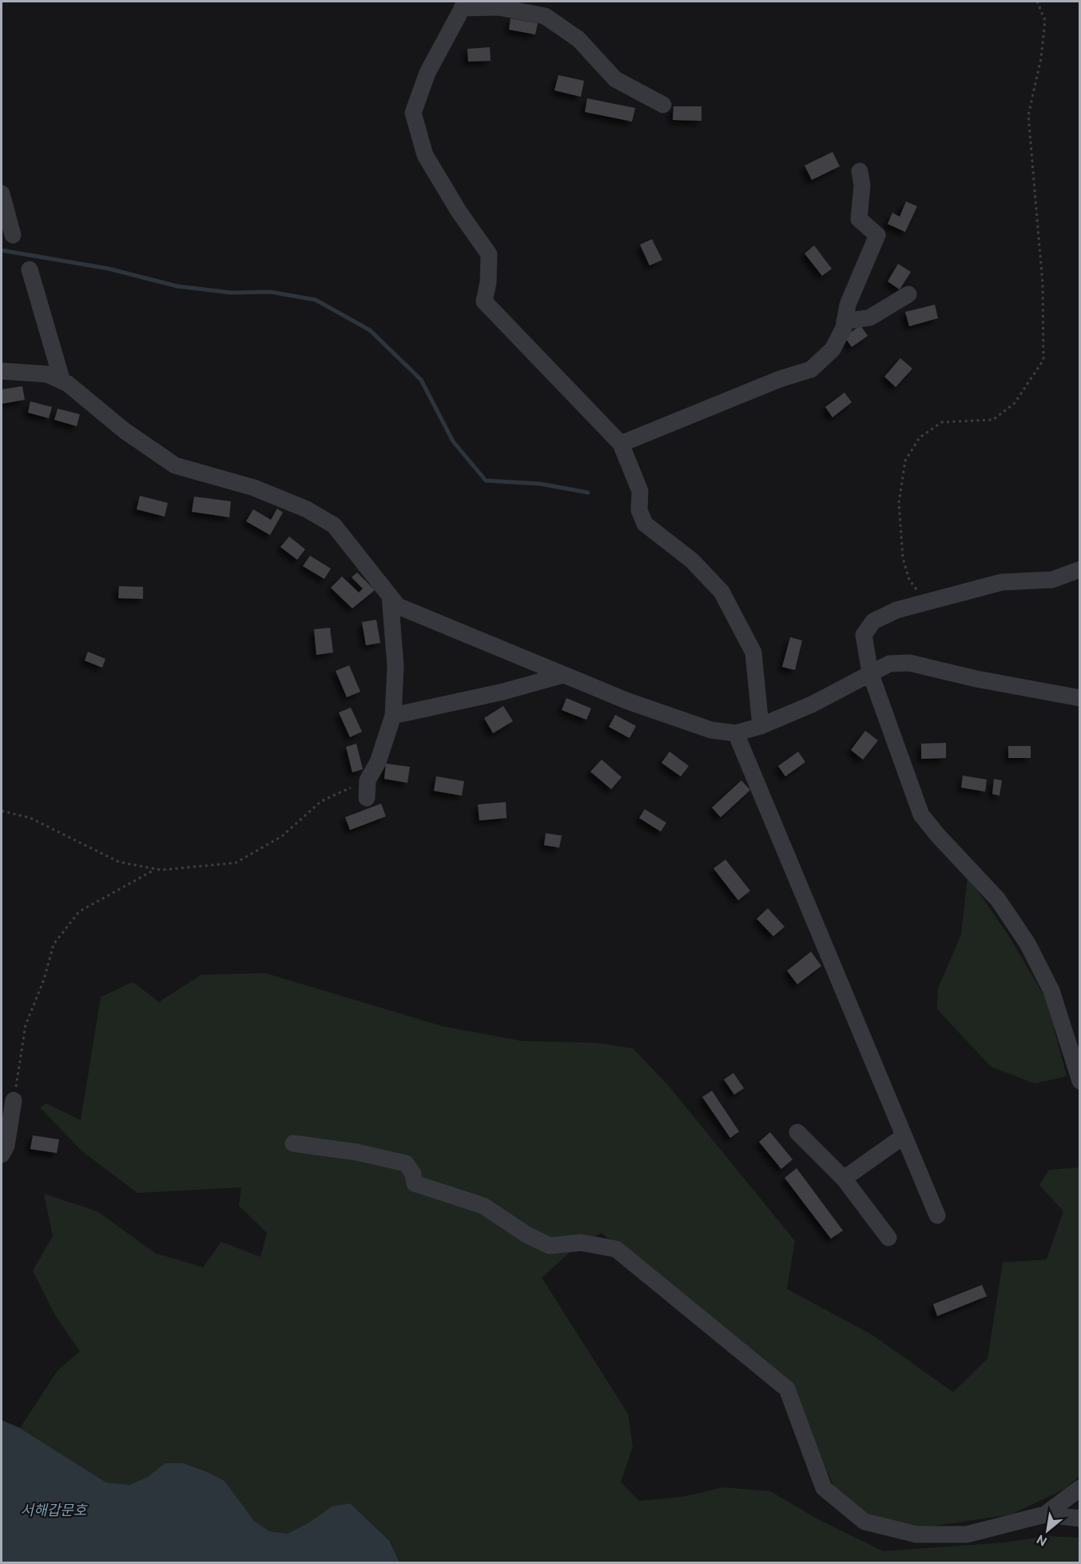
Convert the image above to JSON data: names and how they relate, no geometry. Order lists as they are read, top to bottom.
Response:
{
  "water": ["서해갑문호"],
  "north": "bottom left"
}
